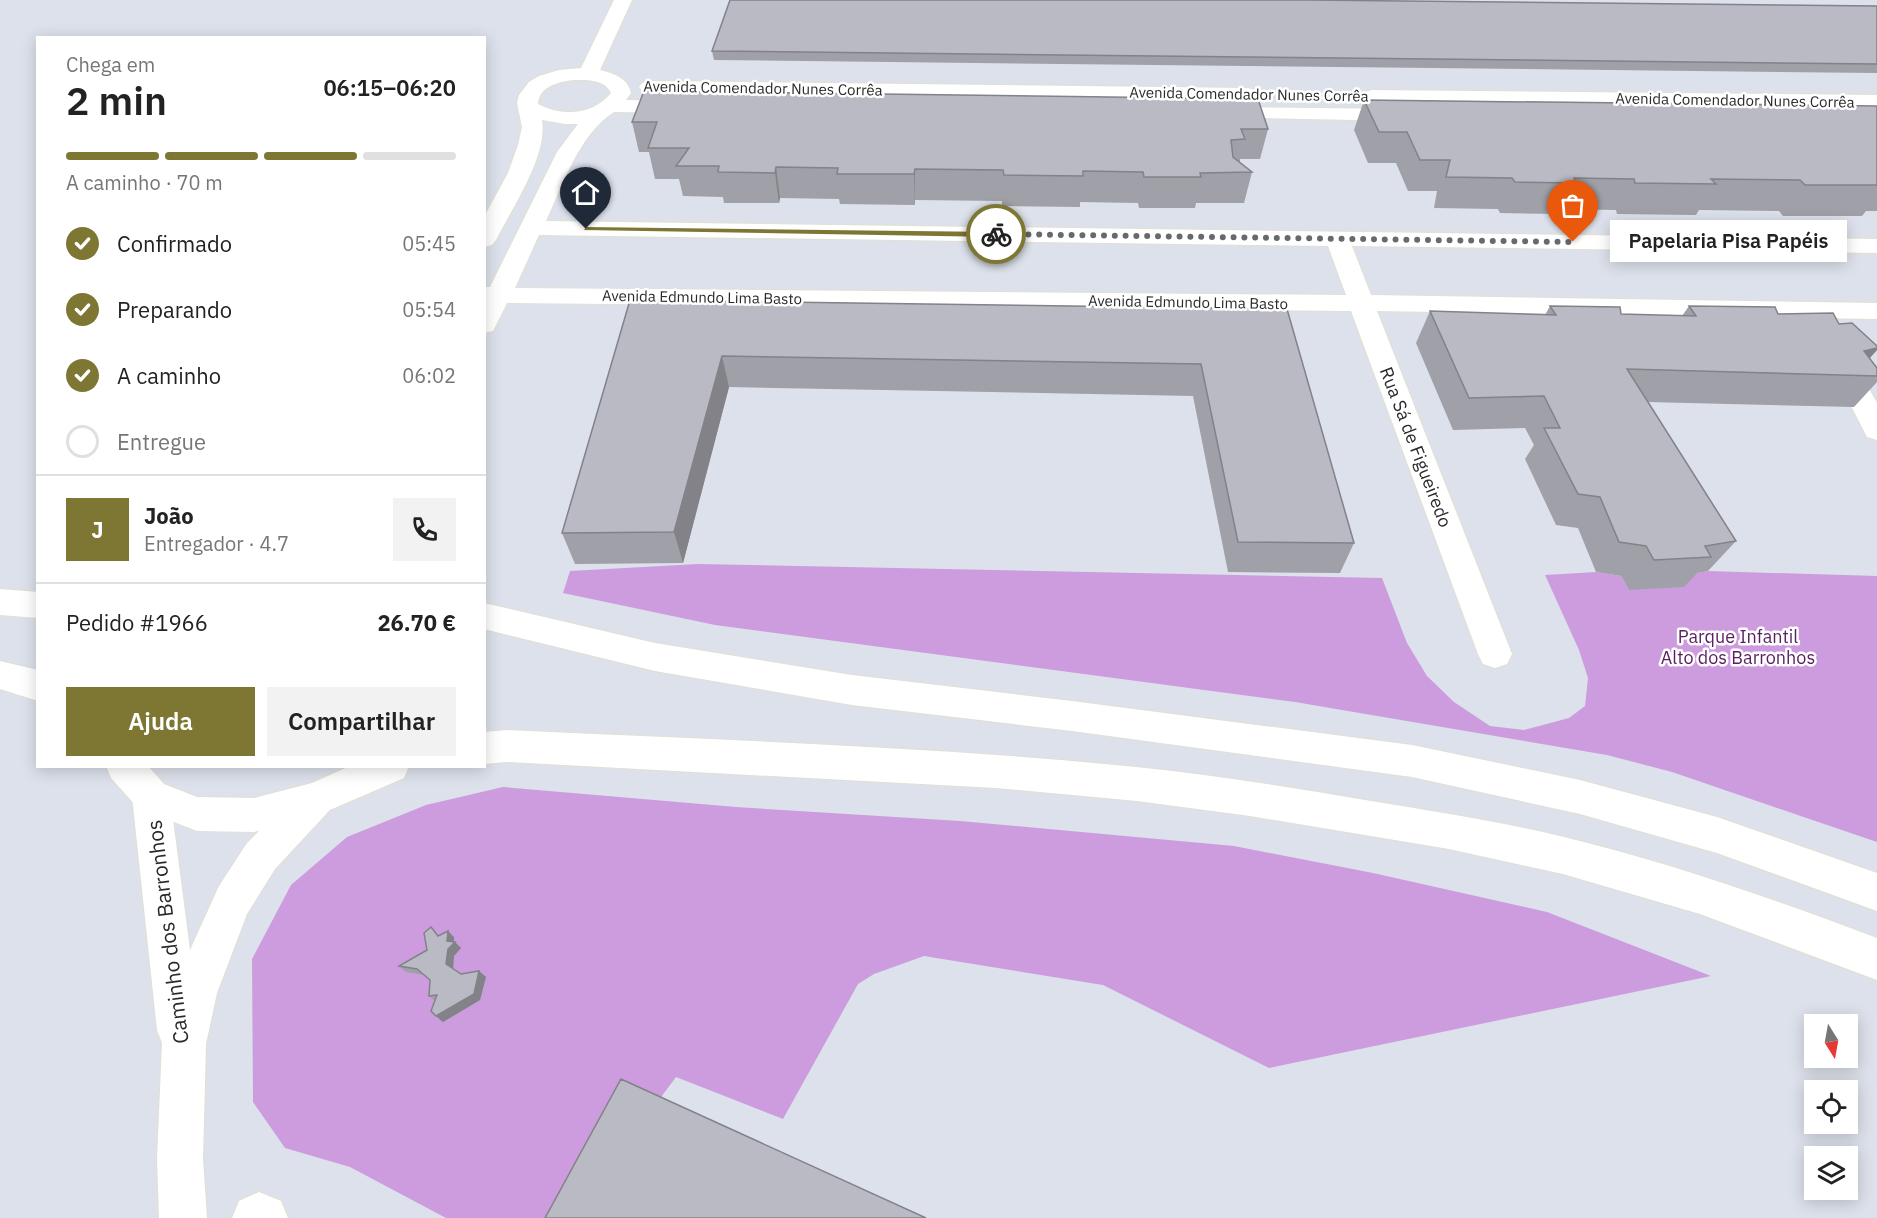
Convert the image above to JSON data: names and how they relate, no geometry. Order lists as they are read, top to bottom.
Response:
{
  "streets": {
    "street": [
      "Avenida Comendador Nunes Corrêa",
      "Avenida Edmundo Lima Basto",
      "Rua Sá de Figueiredo",
      "Caminho dos Barronhos"
    ]
  },
  "crossings": [
    ["Avenida Edmundo Lima Basto", "Rua Sá de Figueiredo"]
  ],
  "parks": ["Parque Infantil Alto dos Barronhos"],
  "places": ["Papelaria Pisa Papéis"],
  "north": "bottom",
  "page": {
    "heading": ["2 min", "Chega em", "06:15–06:20"],
    "panel": [
      "João",
      "Entregador · 4.7",
      "Pedido #1966",
      "26.70 €"
    ],
    "bar": "A caminho · 70 m",
    "list": [
      ["Confirmado", "05:45"],
      ["Preparando", "05:54"],
      ["A caminho", "06:02"],
      "Entregue"
    ],
    "bubble": "Papelaria Pisa Papéis",
    "round": "J",
    "buttons": ["Ajuda", "Compartilhar"]
  }
}
